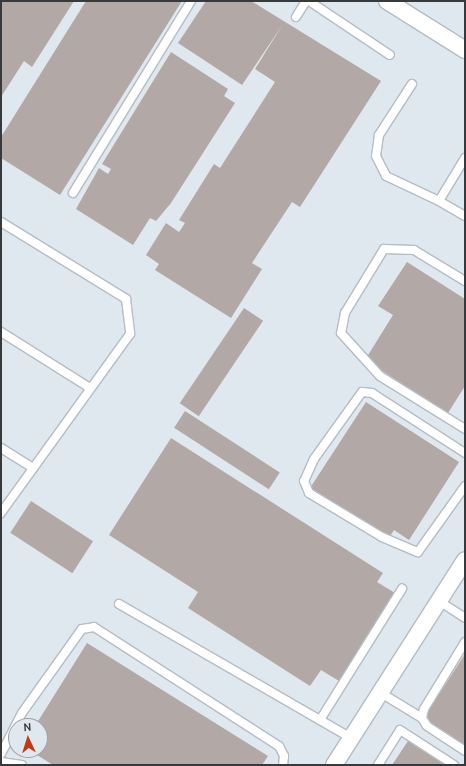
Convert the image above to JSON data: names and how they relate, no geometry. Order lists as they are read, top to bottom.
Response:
{
  "north": "top"
}
